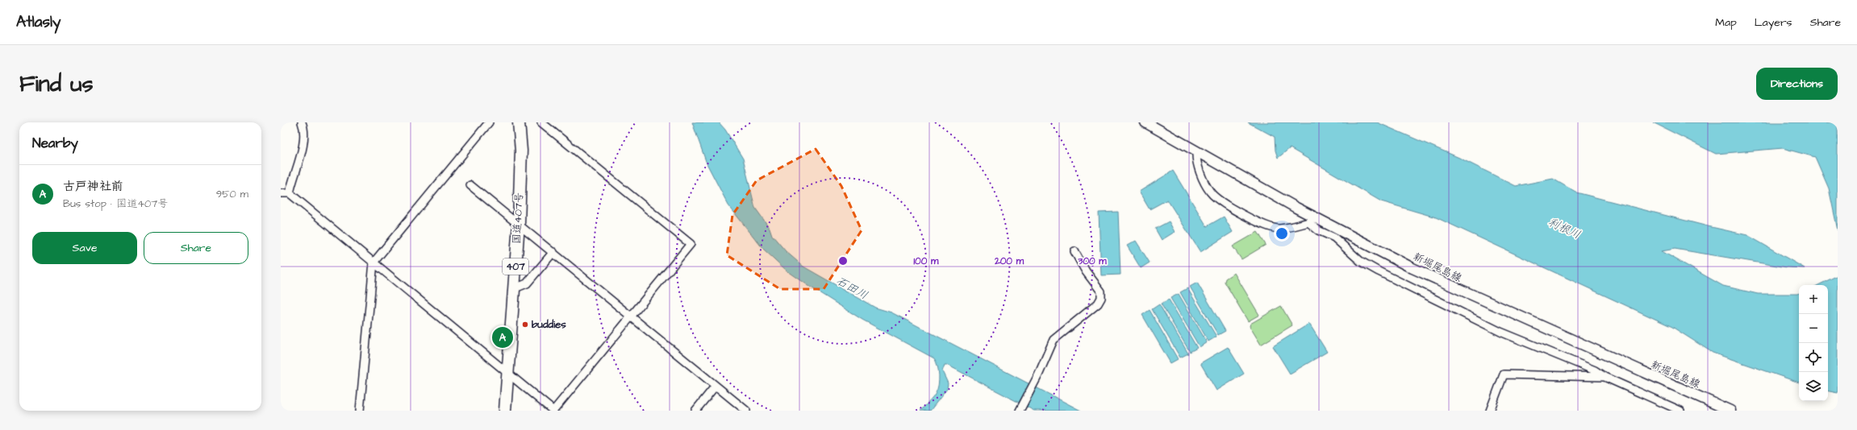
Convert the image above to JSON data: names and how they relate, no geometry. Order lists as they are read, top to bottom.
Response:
{
  "streets": {
    "highway": ["国道407号", "407"],
    "main road": ["新堀尾島線"]
  },
  "water": ["利根川", "石田川"],
  "places": ["buddies"],
  "page": {
    "header": "Atlasly",
    "nav": ["Map", "Layers", "Share"],
    "buttons": [
      "Directions",
      ["Save", "Share"]
    ],
    "title": "Find us",
    "heading": "Nearby",
    "list": [
      {
        "mark": "A",
        "name": "古戸神社前",
        "note": "Bus stop · 国道407号",
        "value": "950 m"
      }
    ],
    "map_buttons": ["+", "−"],
    "pins": "A"
  },
  "rings": ["100 m", "200 m", "300 m"]
}
